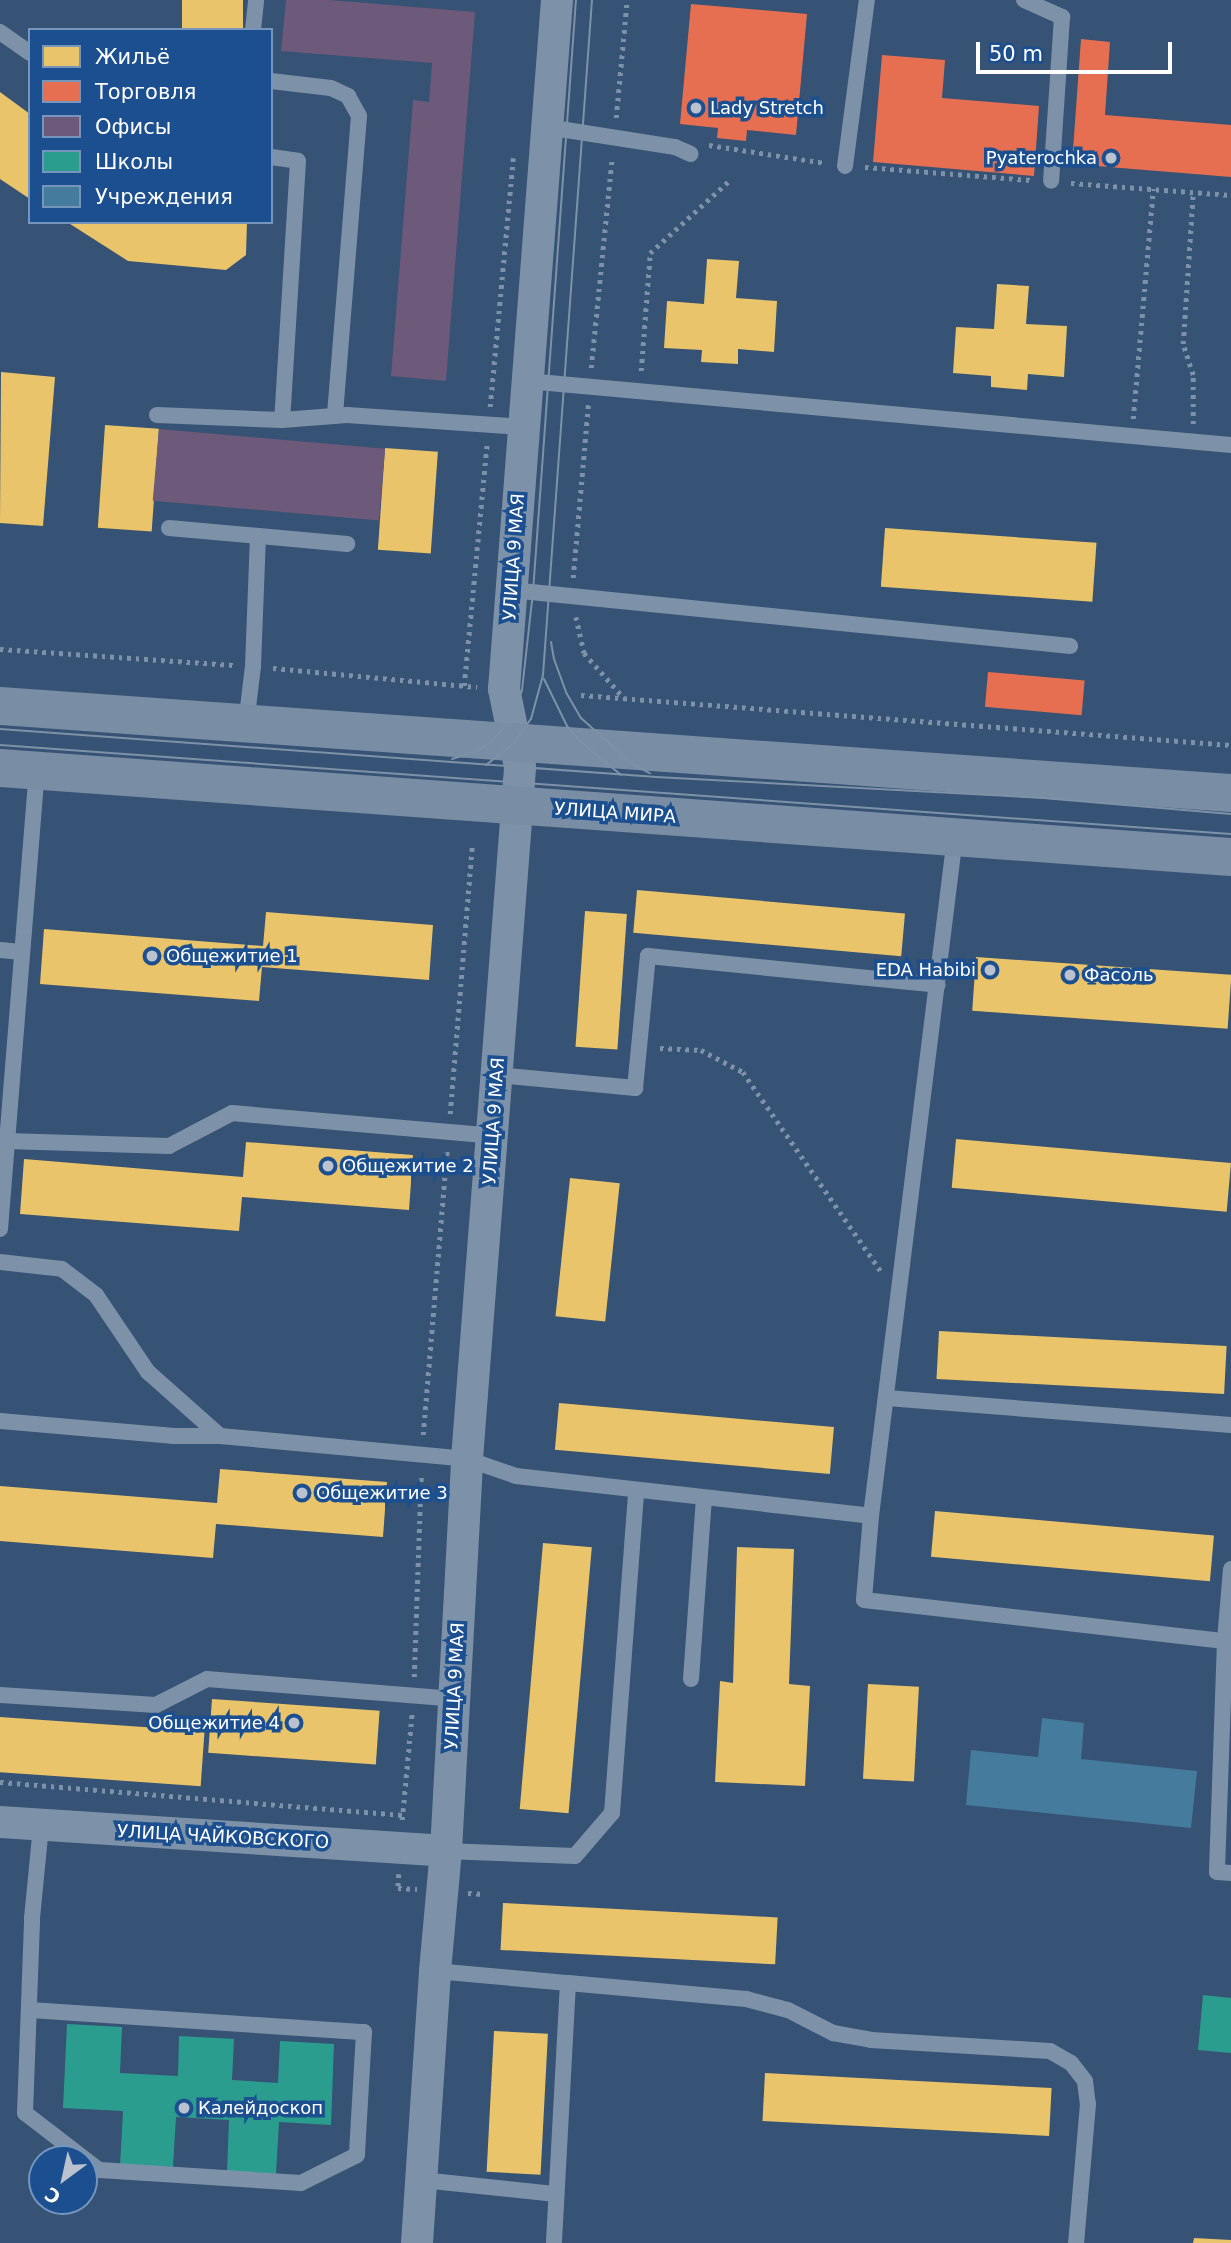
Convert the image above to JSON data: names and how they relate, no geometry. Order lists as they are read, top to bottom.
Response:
{
  "streets": {
    "main road": ["УЛИЦА МИРА"],
    "street": ["УЛИЦА 9 МАЯ", "УЛИЦА ЧАЙКОВСКОГО"]
  },
  "crossings": [
    ["УЛИЦА 9 МАЯ", "УЛИЦА МИРА"],
    ["УЛИЦА 9 МАЯ", "УЛИЦА ЧАЙКОВСКОГО"]
  ],
  "places": [
    "Lady Stretch",
    "Pyaterochka",
    "Общежитие 1",
    "EDA Habibi",
    "Фасоль",
    "Общежитие 2",
    "Общежитие 3",
    "Общежитие 4",
    "Калейдоскоп"
  ],
  "legend": [
    "Жильё",
    "Торговля",
    "Офисы",
    "Школы",
    "Учреждения"
  ],
  "scale_bar": "50 m",
  "north": "bottom left"
}
